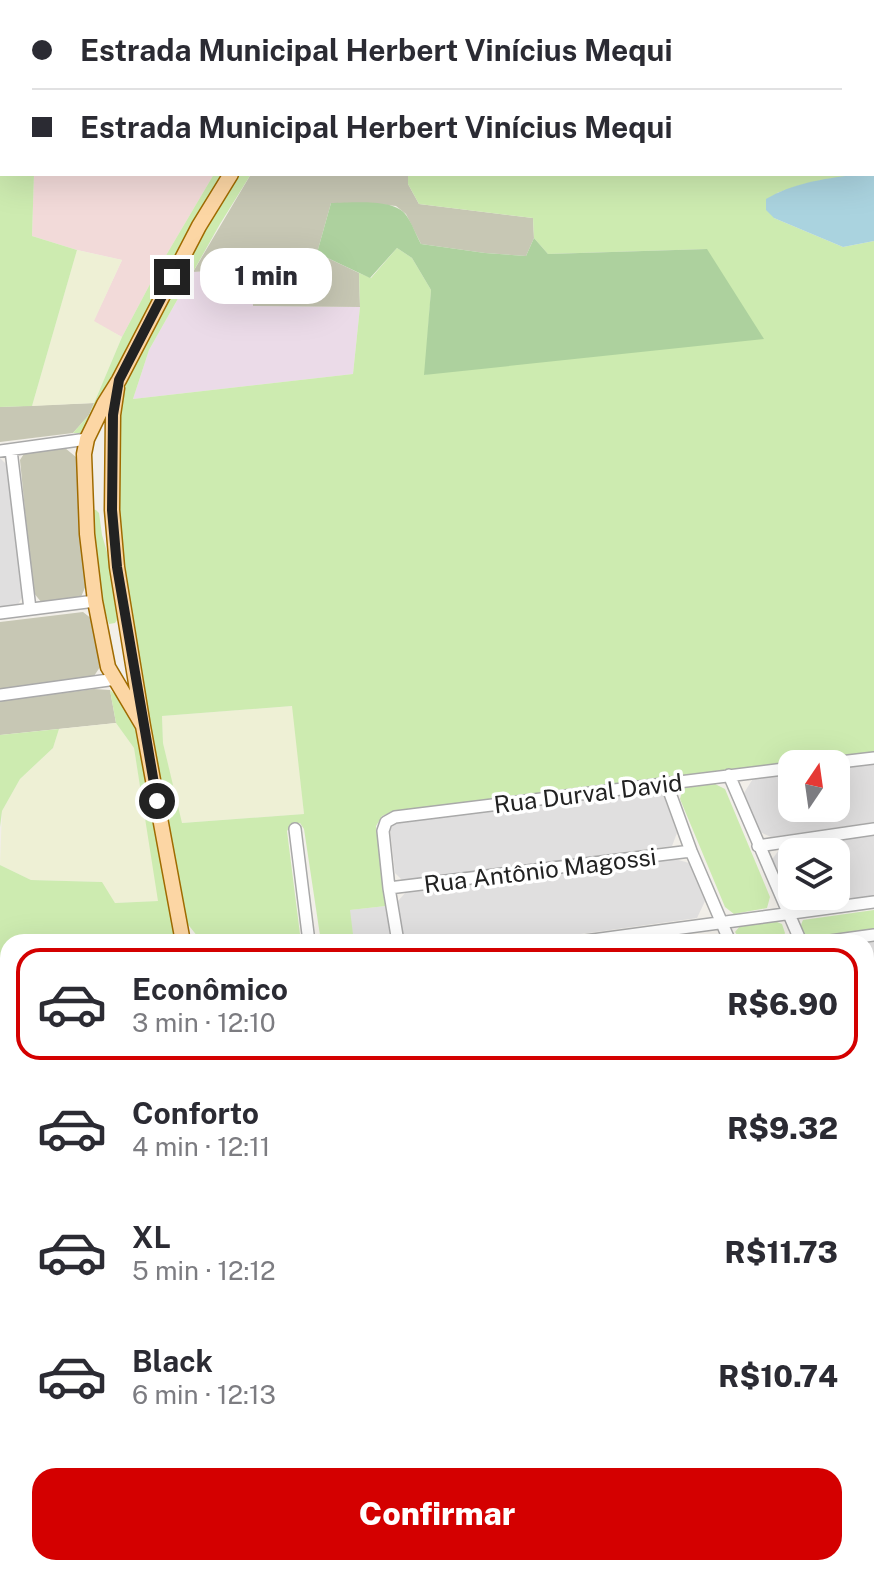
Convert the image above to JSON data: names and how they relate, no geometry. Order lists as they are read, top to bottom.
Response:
{
  "streets": {
    "street": ["Rua Durval David", "Rua Antônio Magossi"]
  },
  "crossings": [
    ["Rua Durval David", "Rua Antônio Magossi"]
  ],
  "north": "top",
  "page": {
    "banner": ["Estrada Municipal Herbert Vinícius Mequi", "Estrada Municipal Herbert Vinícius Mequi"],
    "bubble": "1 min",
    "list": [
      {
        "name": "Econômico",
        "note": "3 min · 12:10",
        "value": "R$6.90"
      },
      {
        "name": "Conforto",
        "note": "4 min · 12:11",
        "value": "R$9.32"
      },
      {
        "name": "XL",
        "note": "5 min · 12:12",
        "value": "R$11.73"
      },
      {
        "name": "Black",
        "note": "6 min · 12:13",
        "value": "R$10.74"
      }
    ],
    "buttons": "Confirmar"
  }
}
